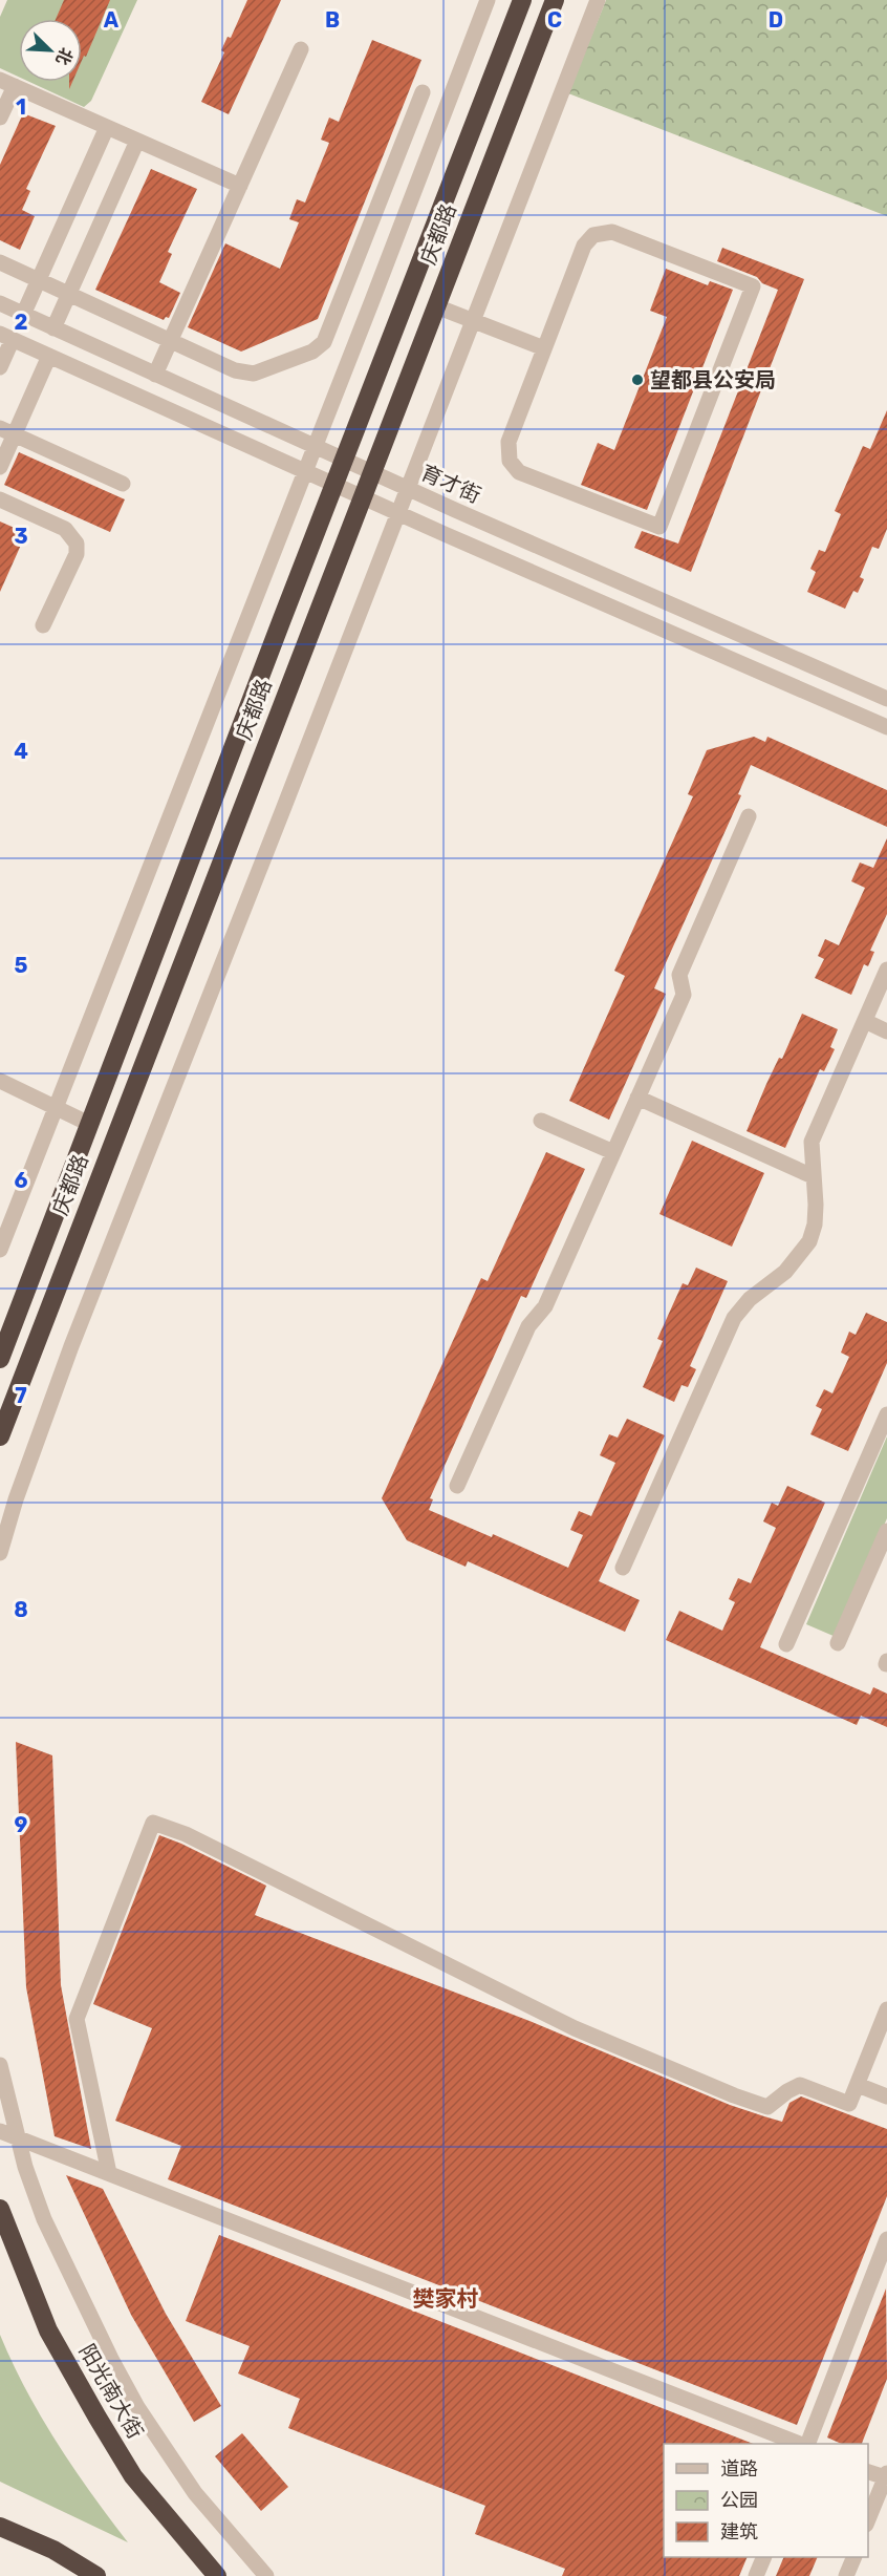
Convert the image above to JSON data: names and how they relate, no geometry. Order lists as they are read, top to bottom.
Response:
{
  "streets": {
    "highway": ["庆都路", "阳光南大街"],
    "street": ["育才街"]
  },
  "crossings": [
    ["庆都路", "育才街"]
  ],
  "districts": ["樊家村"],
  "places": ["望都县公安局"],
  "legend": ["道路", "公园", "建筑"],
  "north": "bottom right",
  "grid": {
    "columns": [
      "A",
      "B",
      "C",
      "D"
    ],
    "rows": [
      "1",
      "2",
      "3",
      "4",
      "5",
      "6",
      "7",
      "8",
      "9"
    ]
  }
}
